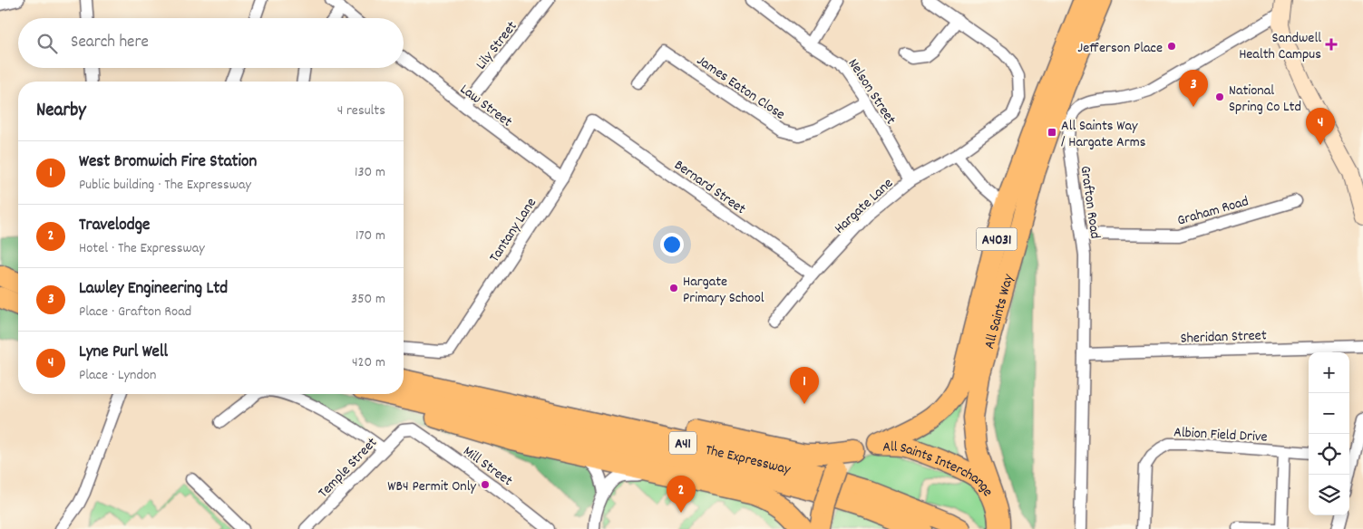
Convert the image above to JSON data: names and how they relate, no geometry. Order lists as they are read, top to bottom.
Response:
{
  "streets": {
    "highway": [
      "A4031",
      "All Saints Way",
      "A41",
      "The Expressway",
      "All Saints Interchange"
    ],
    "street": [
      "Lily Street",
      "James Eaton Close",
      "Nelson Street",
      "Law Street",
      "Bernard Street",
      "Grafton Road",
      "Hargate Lane",
      "Graham Road",
      "Tantany Lane",
      "Sheridan Street",
      "Albion Field Drive",
      "Mill Street",
      "Temple Street"
    ]
  },
  "crossings": [
    ["Lily Street", "Law Street"],
    ["James Eaton Close", "Nelson Street"],
    ["Nelson Street", "Hargate Lane"],
    ["Law Street", "Tantany Lane"],
    ["Bernard Street", "Hargate Lane"],
    ["Bernard Street", "Tantany Lane"],
    ["Grafton Road", "Graham Road"],
    ["Grafton Road", "Sheridan Street"],
    ["All Saints Way", "All Saints Interchange"],
    ["A41", "All Saints Interchange"],
    ["Mill Street", "Temple Street"]
  ],
  "places": {
    "health": ["Sandwell Health Campus"],
    "other": [
      "Jefferson Place",
      "National Spring Co Ltd",
      "Hargate Primary School",
      "WB4 Permit Only"
    ],
    "transit": ["All Saints Way / Hargate Arms"]
  },
  "page": {
    "search": "Search here",
    "pins": [
      "3",
      "4",
      "1",
      "2"
    ],
    "heading": ["Nearby", "4 results"],
    "list": [
      {
        "mark": "1",
        "name": "West Bromwich Fire Station",
        "note": "Public building · The Expressway",
        "value": "130 m"
      },
      {
        "mark": "2",
        "name": "Travelodge",
        "note": "Hotel · The Expressway",
        "value": "170 m"
      },
      {
        "mark": "3",
        "name": "Lawley Engineering Ltd",
        "note": "Place · Grafton Road",
        "value": "350 m"
      },
      {
        "mark": "4",
        "name": "Lyne Purl Well",
        "note": "Place · Lyndon",
        "value": "420 m"
      }
    ],
    "map_buttons": ["+", "−"]
  }
}
